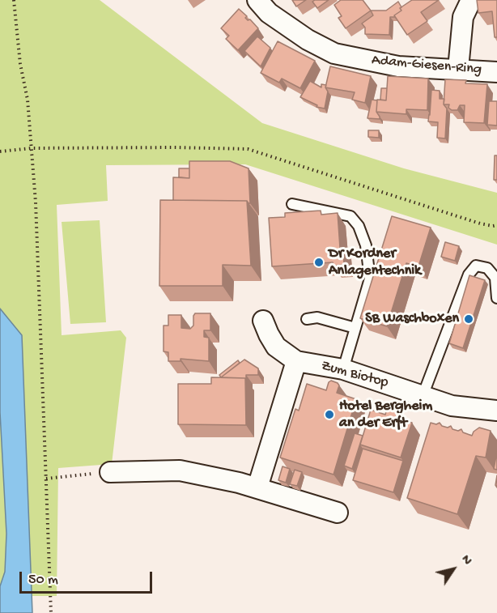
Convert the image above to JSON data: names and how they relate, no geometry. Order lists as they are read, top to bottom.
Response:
{
  "streets": {
    "street": ["Adam-Giesen-Ring", "Zum Biotop"]
  },
  "places": ["Dr Kordner Anlagentechnik", "SB Waschboxen", "Hotel Bergheim an der Erft"],
  "scale_bar": "50 m",
  "north": "top right"
}
